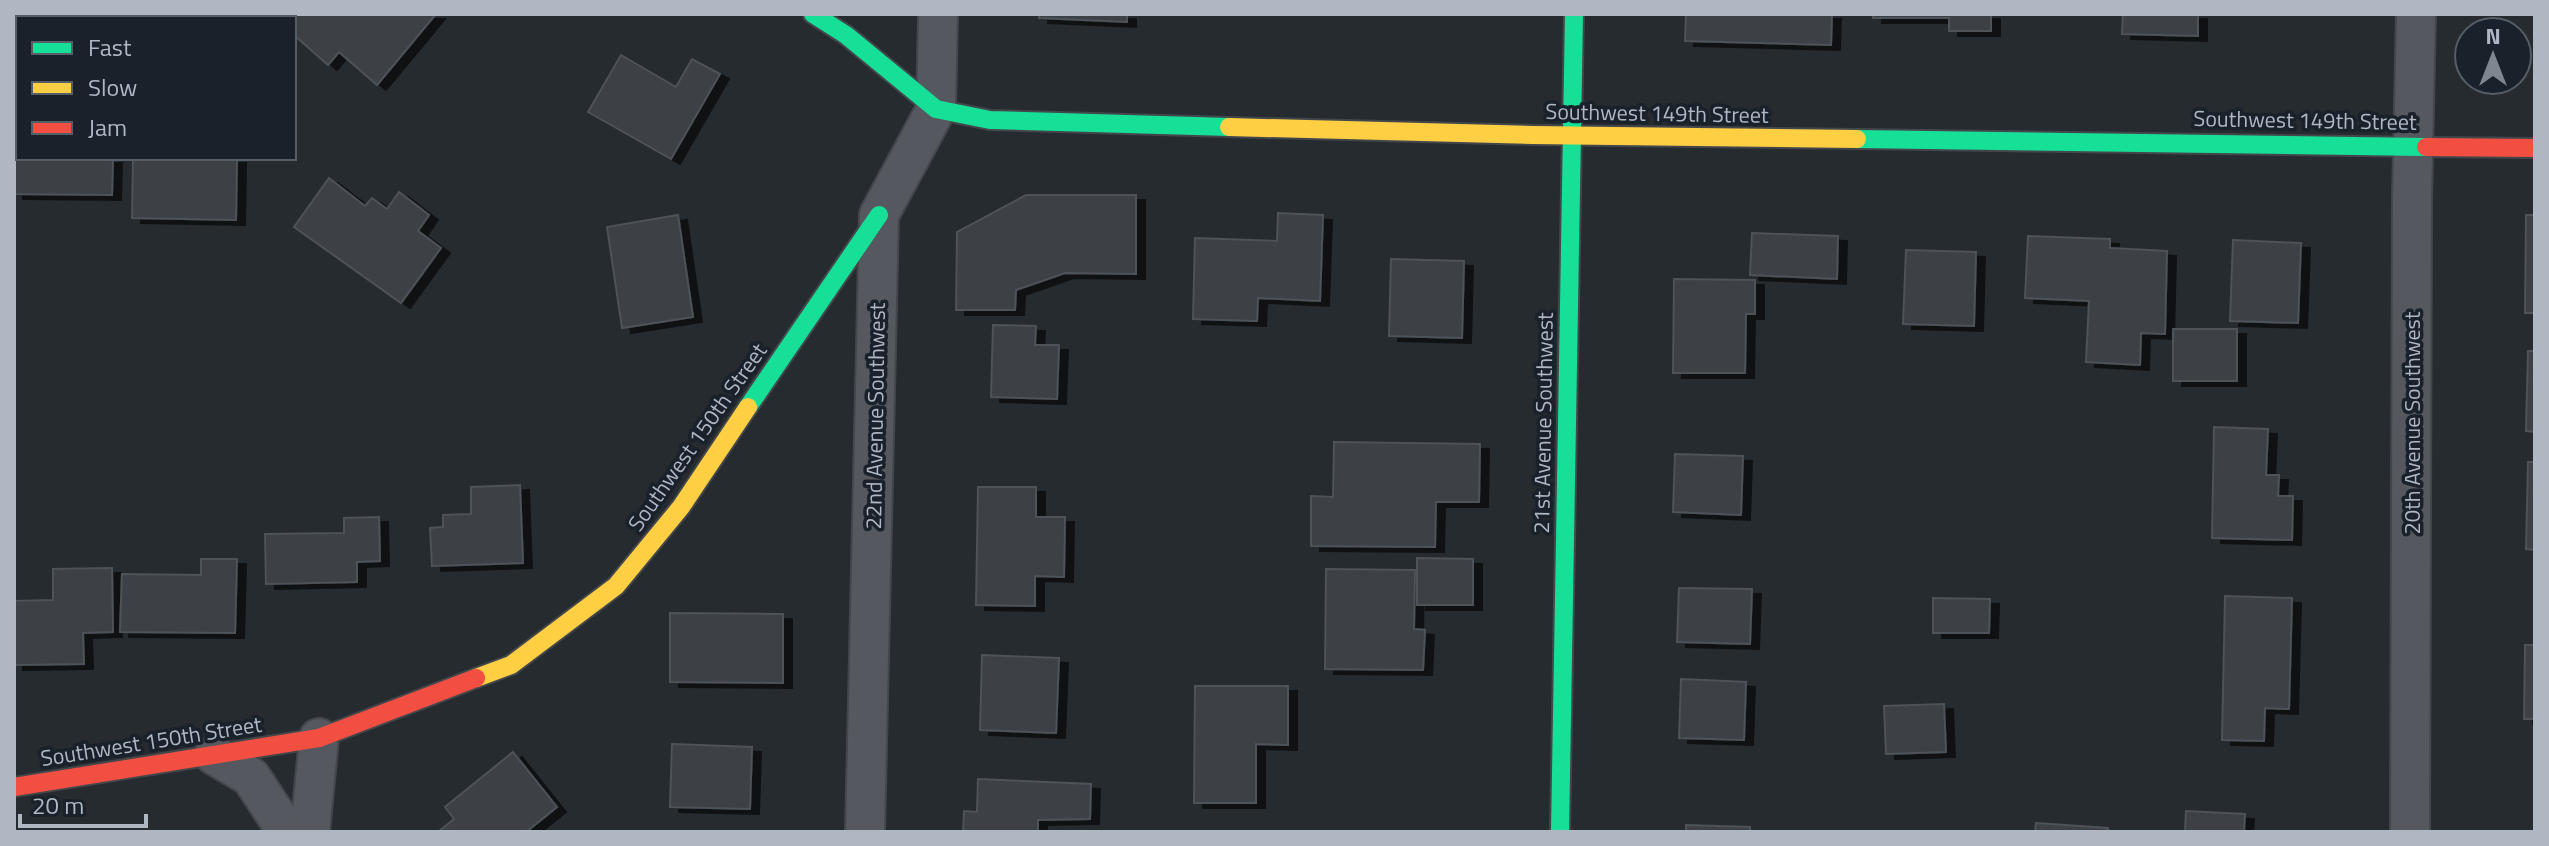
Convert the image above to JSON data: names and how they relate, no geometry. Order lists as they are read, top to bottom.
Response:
{
  "streets": {
    "street": [
      "Southwest 149th Street",
      "22nd Avenue Southwest",
      "21st Avenue Southwest",
      "20th Avenue Southwest",
      "Southwest 150th Street"
    ]
  },
  "crossings": [
    ["Southwest 149th Street", "22nd Avenue Southwest"],
    ["Southwest 149th Street", "21st Avenue Southwest"],
    ["Southwest 149th Street", "20th Avenue Southwest"],
    ["22nd Avenue Southwest", "Southwest 150th Street"]
  ],
  "legend": ["Fast", "Slow", "Jam"],
  "scale_bar": "20 m",
  "north": "top"
}
